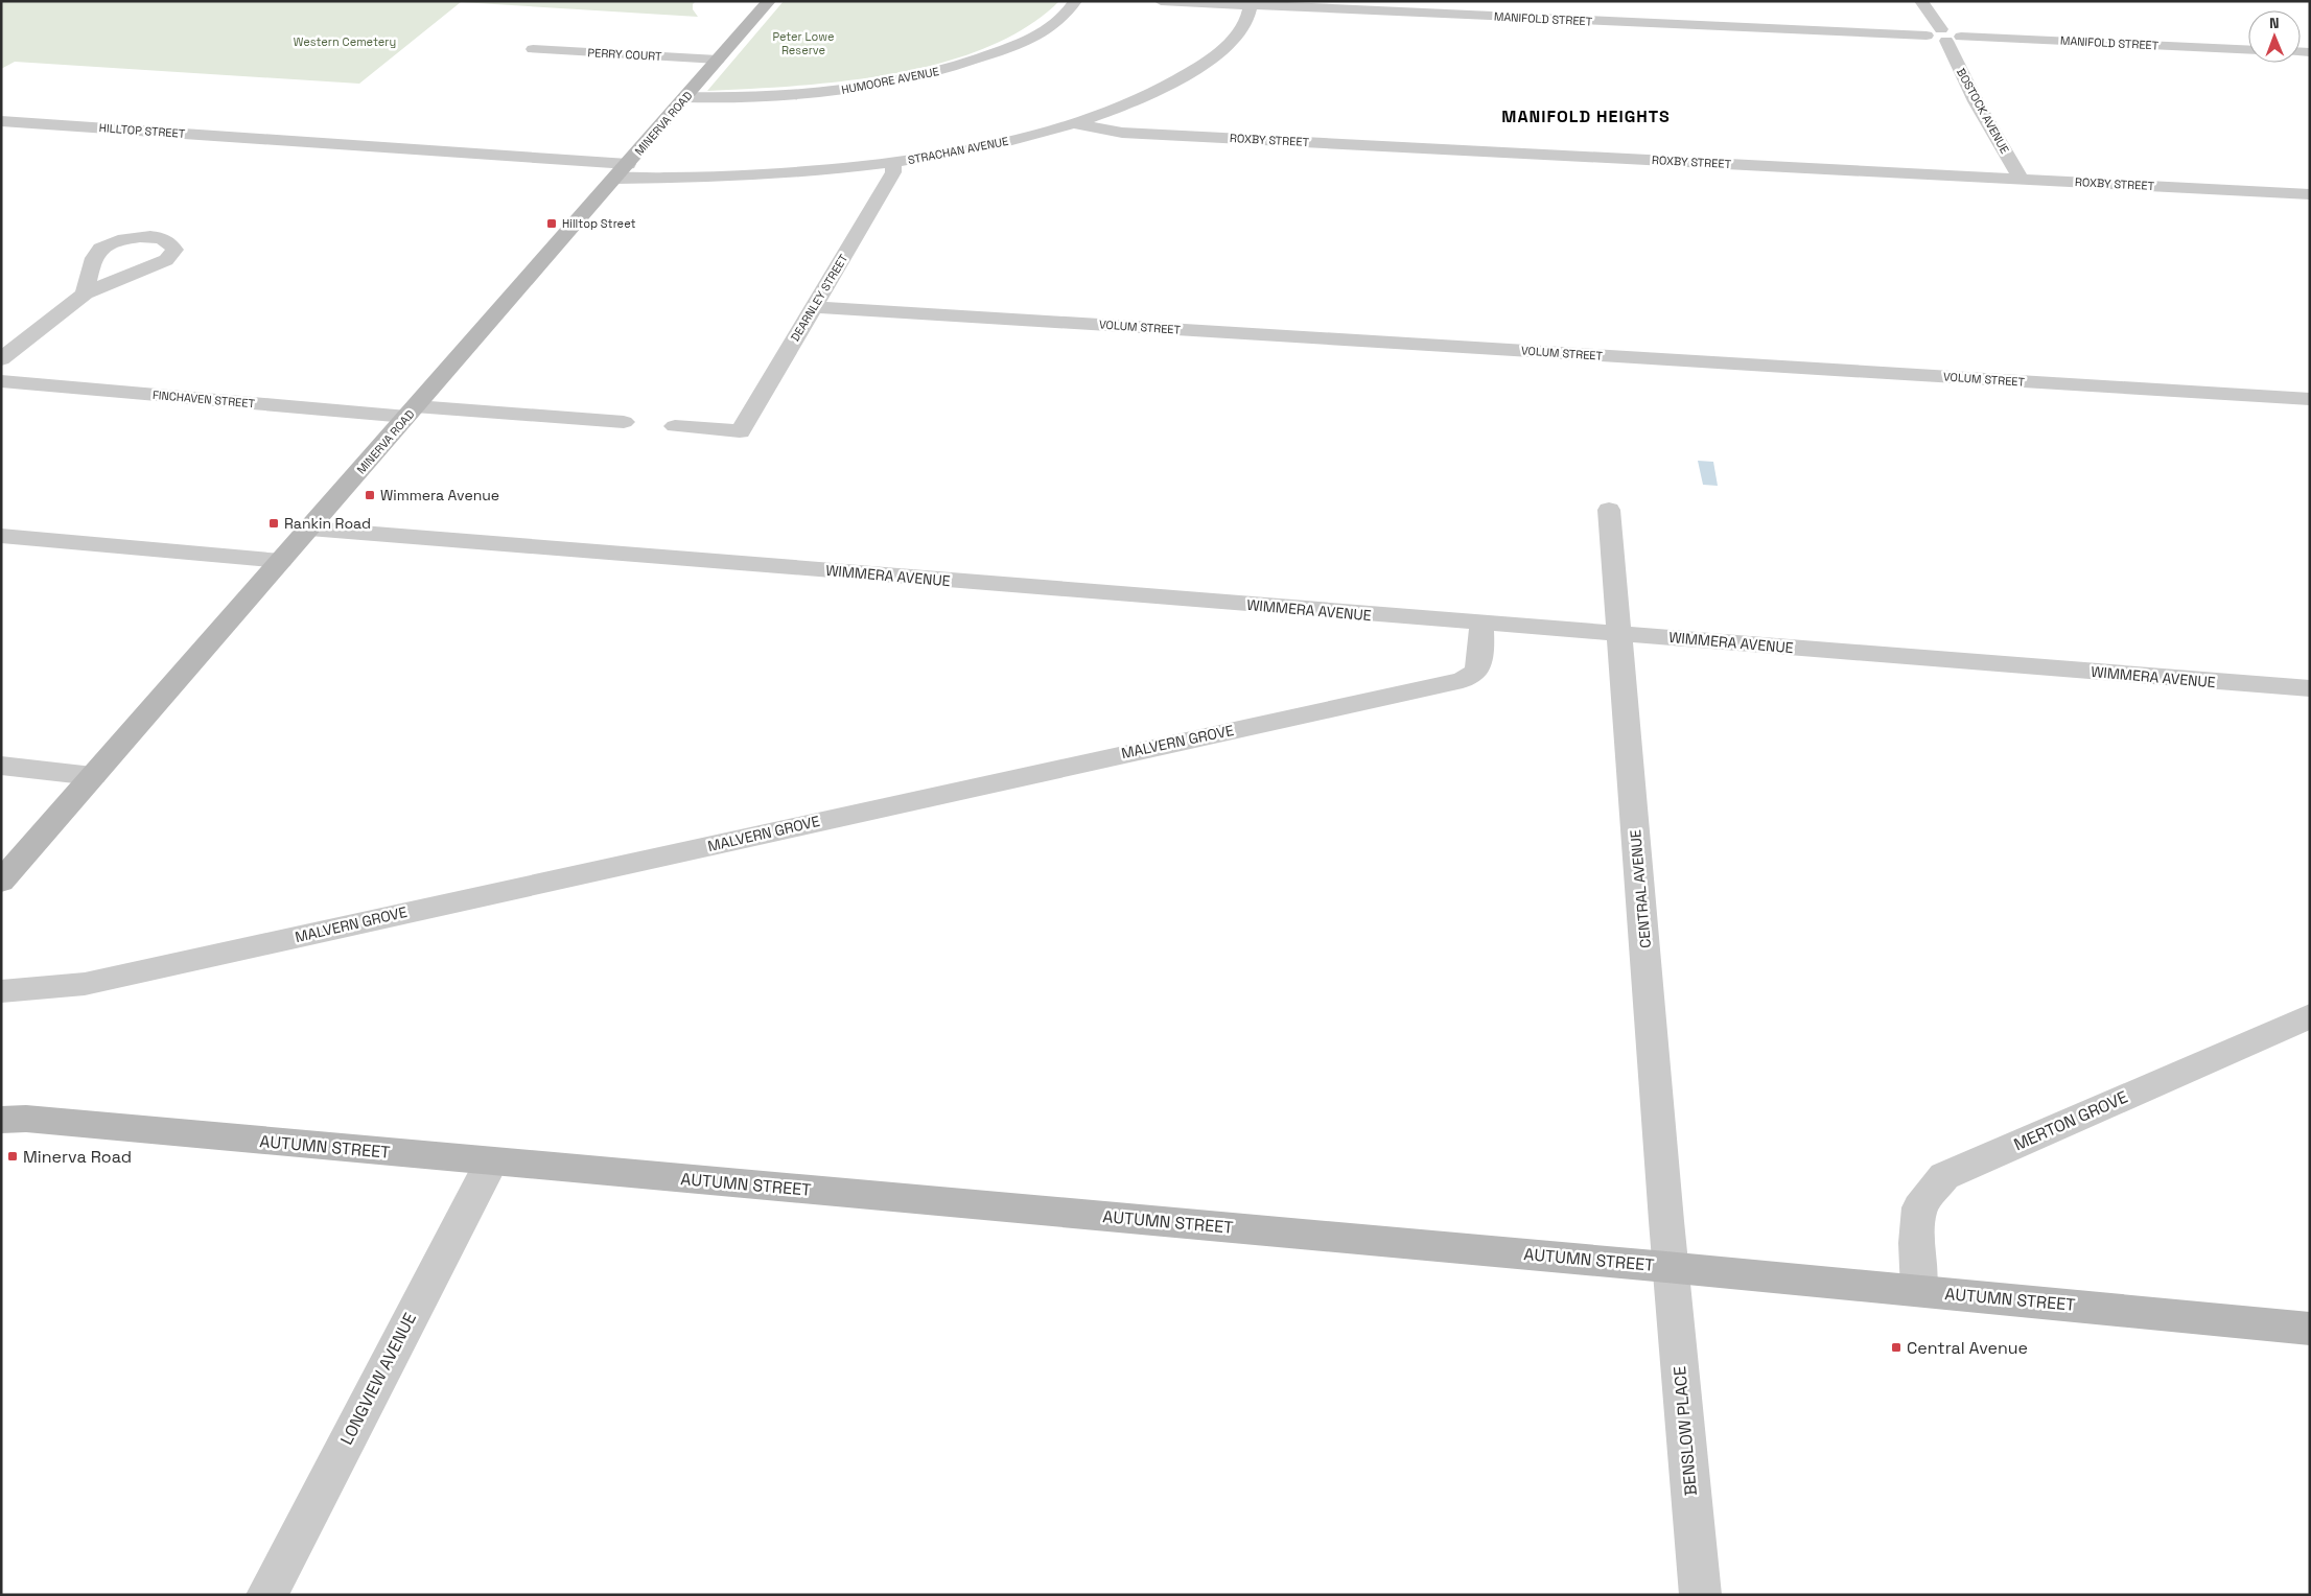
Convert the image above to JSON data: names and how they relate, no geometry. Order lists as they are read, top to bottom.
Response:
{
  "streets": {
    "street": [
      "MANIFOLD STREET",
      "PERRY COURT",
      "HUMOORE AVENUE",
      "BOSTOCK AVENUE",
      "MINERVA ROAD",
      "HILLTOP STREET",
      "ROXBY STREET",
      "STRACHAN AVENUE",
      "DEARNLEY STREET",
      "VOLUM STREET",
      "FINCHAVEN STREET",
      "WIMMERA AVENUE",
      "MALVERN GROVE",
      "CENTRAL AVENUE",
      "MERTON GROVE",
      "AUTUMN STREET",
      "LONGVIEW AVENUE",
      "BENSLOW PLACE"
    ]
  },
  "crossings": [
    ["MANIFOLD STREET", "BOSTOCK AVENUE"],
    ["MANIFOLD STREET", "STRACHAN AVENUE"],
    ["PERRY COURT", "MINERVA ROAD"],
    ["HUMOORE AVENUE", "MINERVA ROAD"],
    ["BOSTOCK AVENUE", "ROXBY STREET"],
    ["MINERVA ROAD", "HILLTOP STREET"],
    ["MINERVA ROAD", "STRACHAN AVENUE"],
    ["MINERVA ROAD", "FINCHAVEN STREET"],
    ["MINERVA ROAD", "WIMMERA AVENUE"],
    ["HILLTOP STREET", "STRACHAN AVENUE"],
    ["ROXBY STREET", "STRACHAN AVENUE"],
    ["STRACHAN AVENUE", "DEARNLEY STREET"],
    ["DEARNLEY STREET", "VOLUM STREET"],
    ["WIMMERA AVENUE", "MALVERN GROVE"],
    ["WIMMERA AVENUE", "CENTRAL AVENUE"],
    ["CENTRAL AVENUE", "AUTUMN STREET"],
    ["CENTRAL AVENUE", "BENSLOW PLACE"],
    ["MERTON GROVE", "AUTUMN STREET"],
    ["AUTUMN STREET", "LONGVIEW AVENUE"],
    ["AUTUMN STREET", "BENSLOW PLACE"]
  ],
  "districts": ["MANIFOLD HEIGHTS"],
  "parks": ["Peter Lowe Reserve", "Western Cemetery"],
  "places": {
    "transit": [
      "Hilltop Street",
      "Wimmera Avenue",
      "Rankin Road",
      "Minerva Road",
      "Central Avenue"
    ]
  },
  "north": "top"
}
